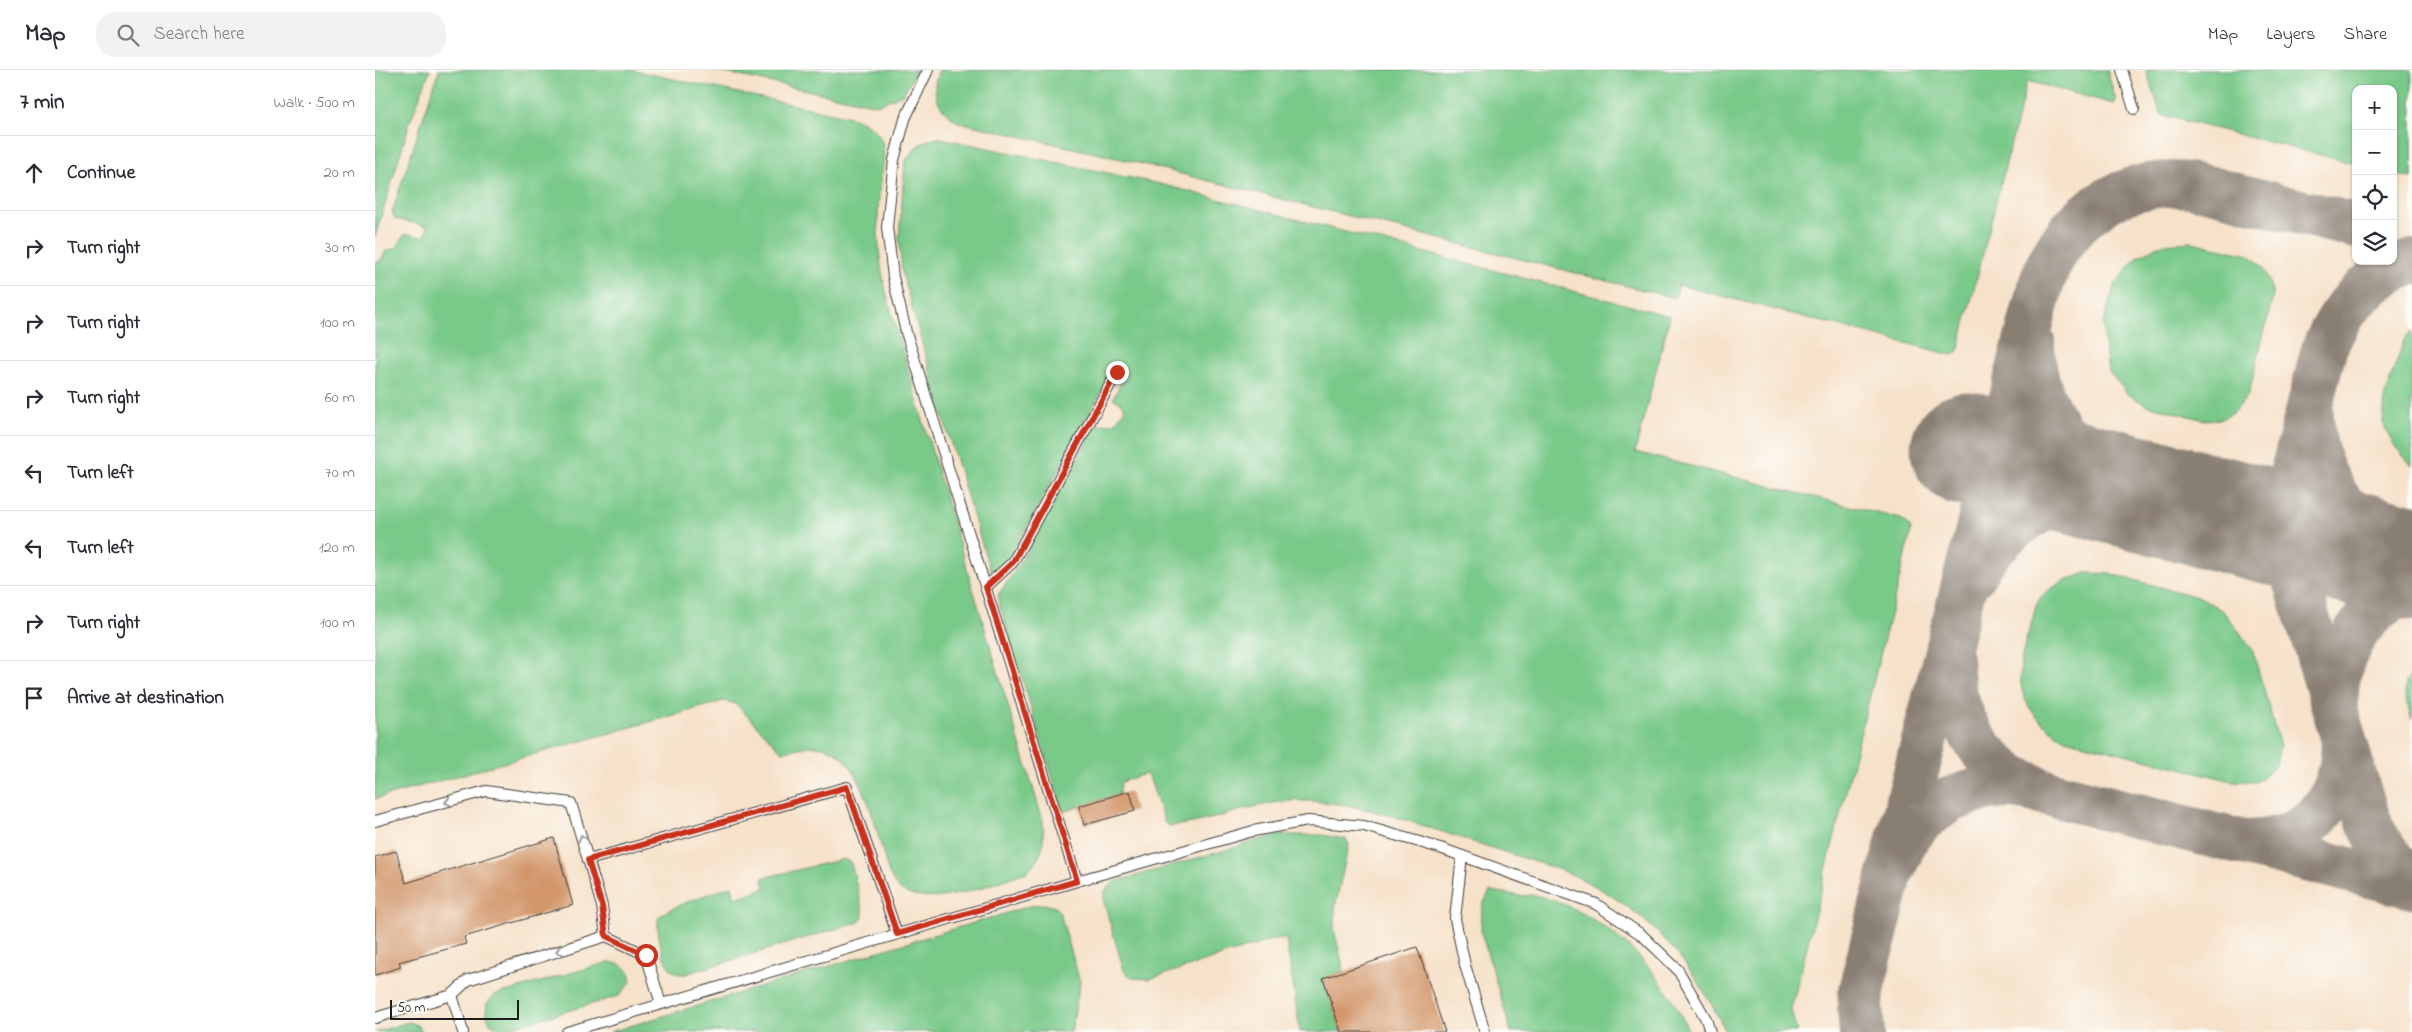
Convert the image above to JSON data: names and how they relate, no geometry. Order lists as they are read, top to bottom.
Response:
{
  "scale_bar": "50 m",
  "page": {
    "header": "Map",
    "search": "Search here",
    "nav": ["Map", "Layers", "Share"],
    "heading": ["7 min", "Walk · 500 m"],
    "map_buttons": ["+", "−"],
    "list": [
      ["Continue", "20 m"],
      ["Turn right", "30 m"],
      ["Turn right", "100 m"],
      ["Turn right", "60 m"],
      ["Turn left", "70 m"],
      ["Turn left", "120 m"],
      ["Turn right", "100 m"],
      "Arrive at destination"
    ],
    "scale": "50 m"
  }
}
